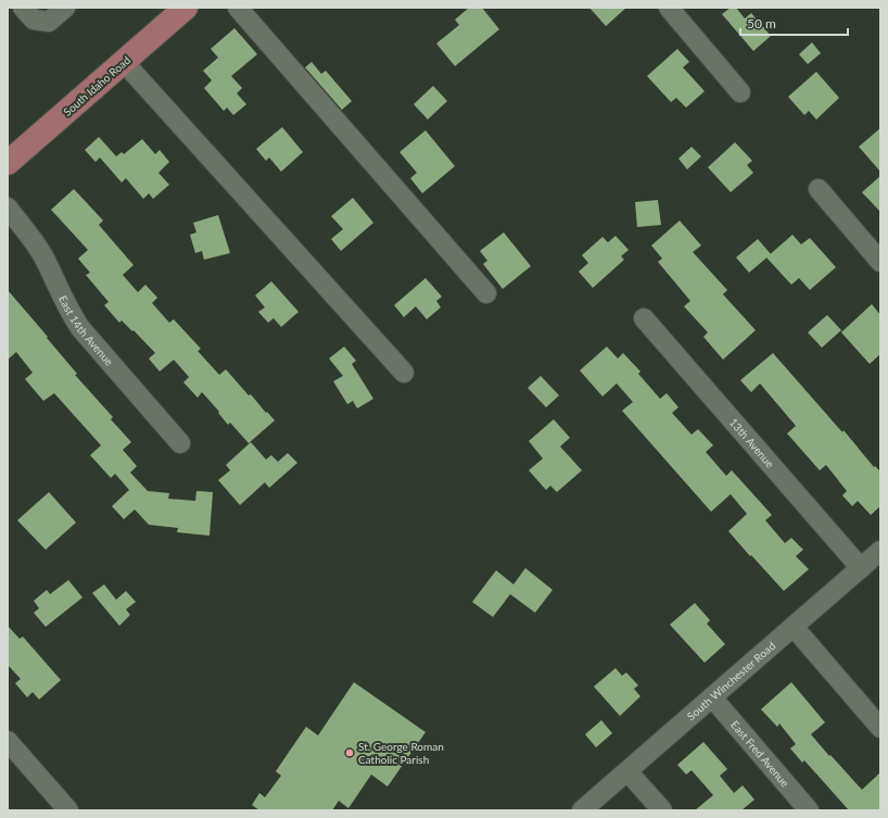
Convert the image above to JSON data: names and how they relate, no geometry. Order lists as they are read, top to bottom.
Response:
{
  "streets": {
    "main road": ["South Idaho Road"],
    "street": [
      "East 14th Avenue",
      "13th Avenue",
      "South Winchester Road",
      "East Fred Avenue"
    ]
  },
  "crossings": [
    ["13th Avenue", "South Winchester Road"],
    ["South Winchester Road", "East Fred Avenue"]
  ],
  "places": ["St. George Roman Catholic Parish"],
  "scale_bar": "50 m"
}
